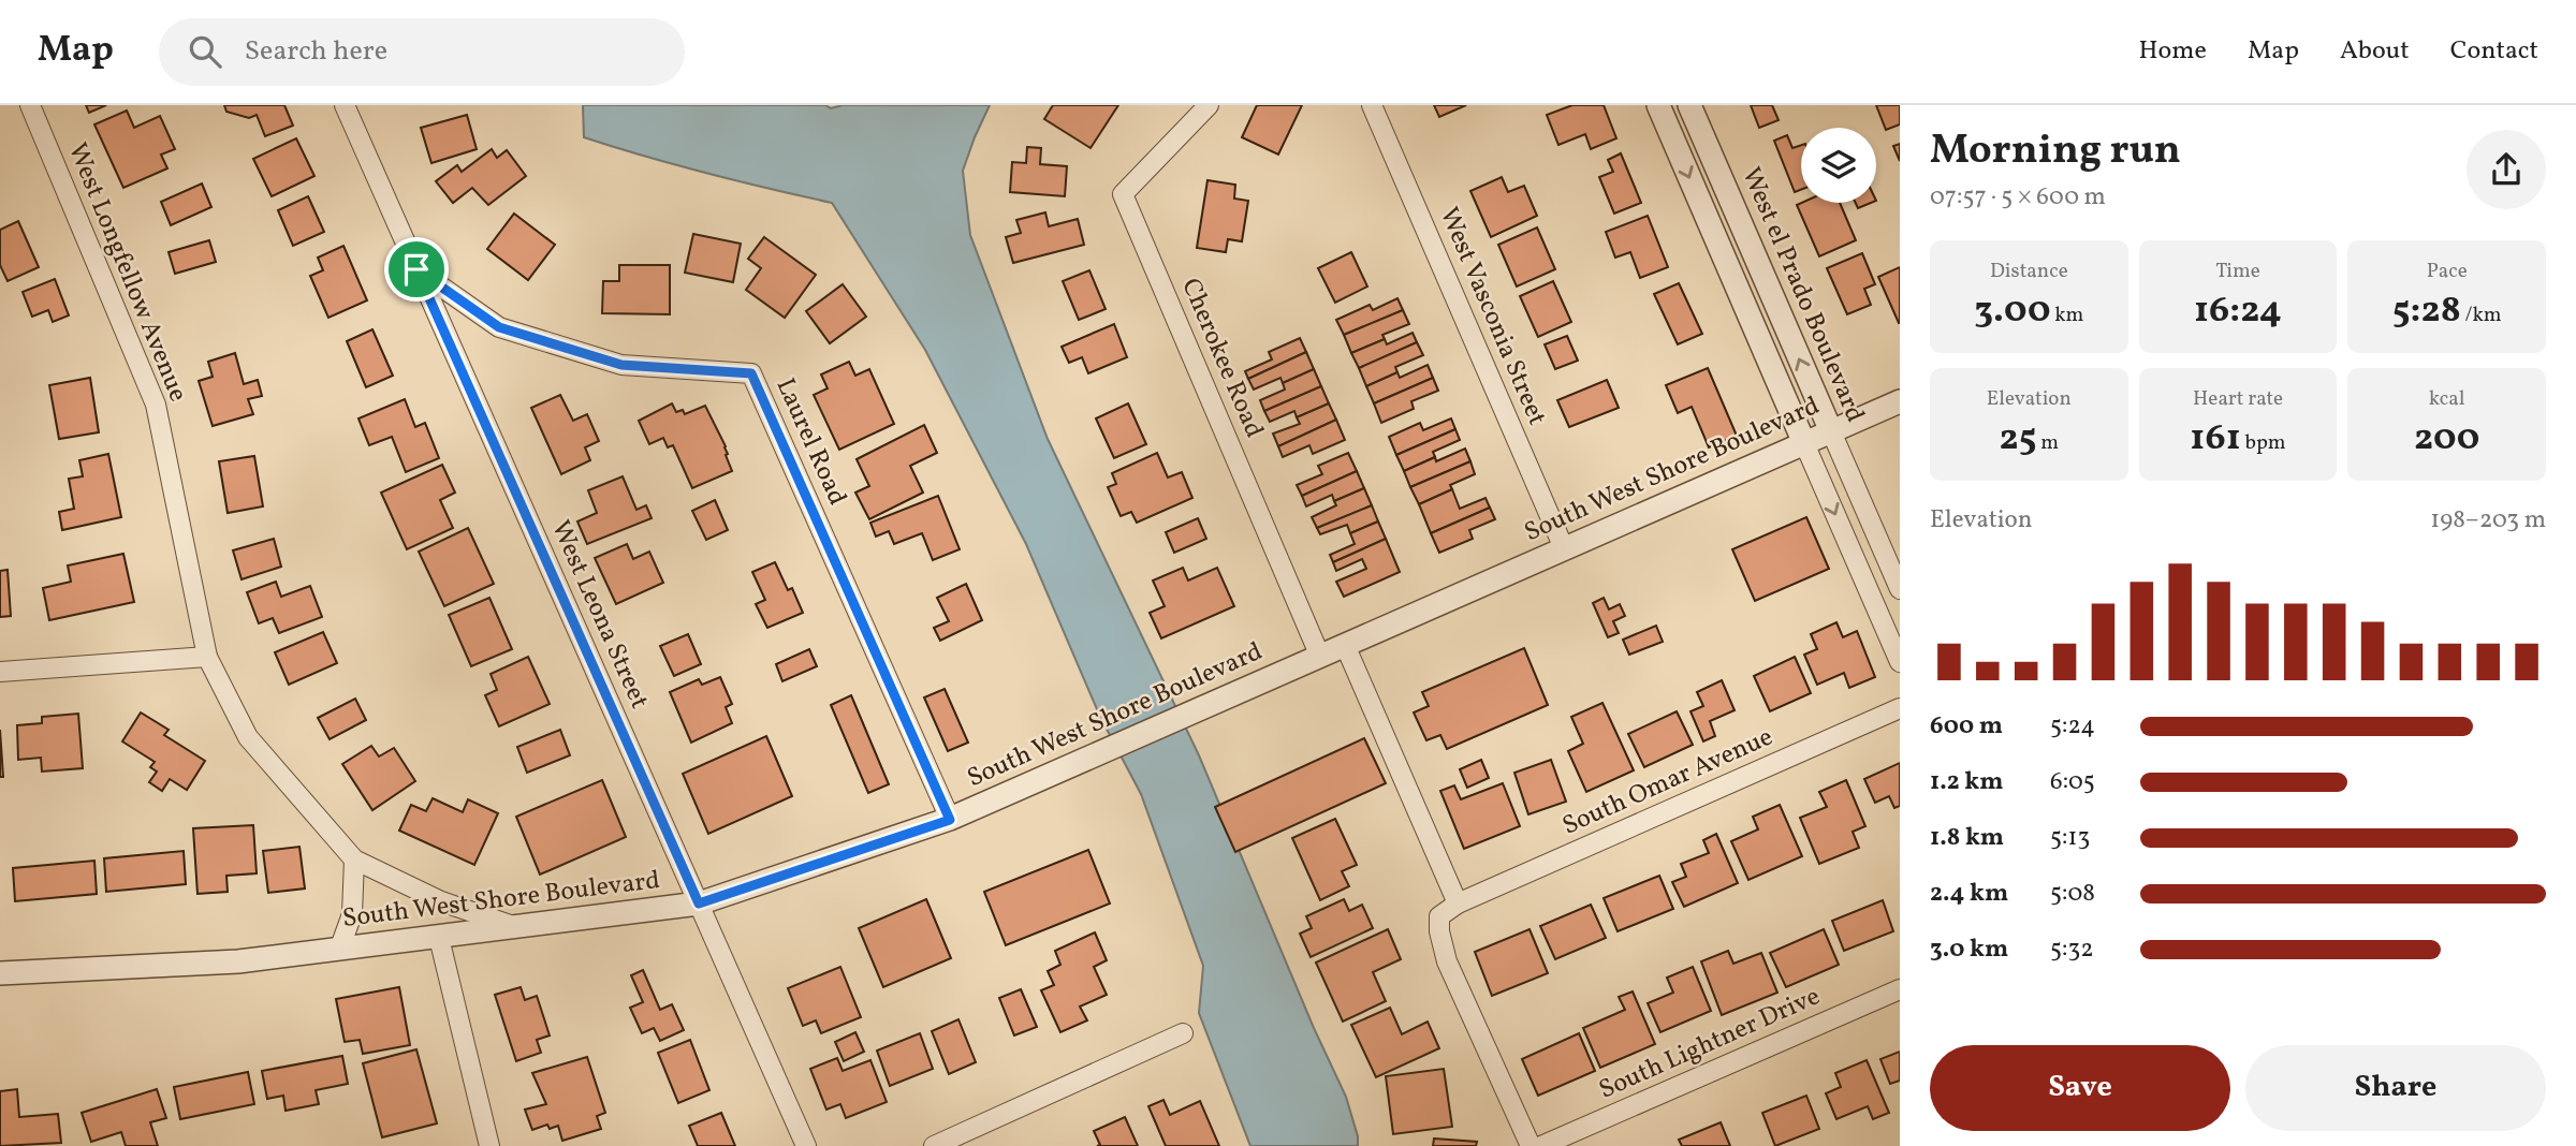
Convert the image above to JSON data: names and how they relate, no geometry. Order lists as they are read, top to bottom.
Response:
{
  "streets": {
    "street": [
      "West Longfellow Avenue",
      "West el Prado Boulevard",
      "West Vasconia Street",
      "Cherokee Road",
      "Laurel Road",
      "South West Shore Boulevard",
      "West Leona Street",
      "South Omar Avenue",
      "South Lightner Drive"
    ]
  },
  "crossings": [
    ["West Longfellow Avenue", "South West Shore Boulevard"],
    ["West el Prado Boulevard", "South West Shore Boulevard"],
    ["West Vasconia Street", "South West Shore Boulevard"],
    ["Cherokee Road", "South West Shore Boulevard"],
    ["Laurel Road", "South West Shore Boulevard"],
    ["Laurel Road", "West Leona Street"],
    ["South West Shore Boulevard", "West Leona Street"]
  ],
  "page": {
    "header": "Map",
    "search": "Search here",
    "nav": [
      "Home",
      "Map",
      "About",
      "Contact"
    ],
    "heading": ["Morning run", "07:57 · 5 × 600 m"],
    "stats": [
      ["Distance", "3.00 km"],
      ["Time", "16:24"],
      ["Pace", "5:28 /km"],
      ["Elevation", "25 m"],
      ["Heart rate", "161 bpm"],
      ["kcal", "200"]
    ],
    "chart": ["Elevation", "198–203 m"],
    "list": [
      {
        "name": "600 m",
        "note": "5:24"
      },
      {
        "name": "1.2 km",
        "note": "6:05"
      },
      {
        "name": "1.8 km",
        "note": "5:13"
      },
      {
        "name": "2.4 km",
        "note": "5:08"
      },
      {
        "name": "3.0 km",
        "note": "5:32"
      }
    ],
    "buttons": ["Save", "Share"]
  }
}
